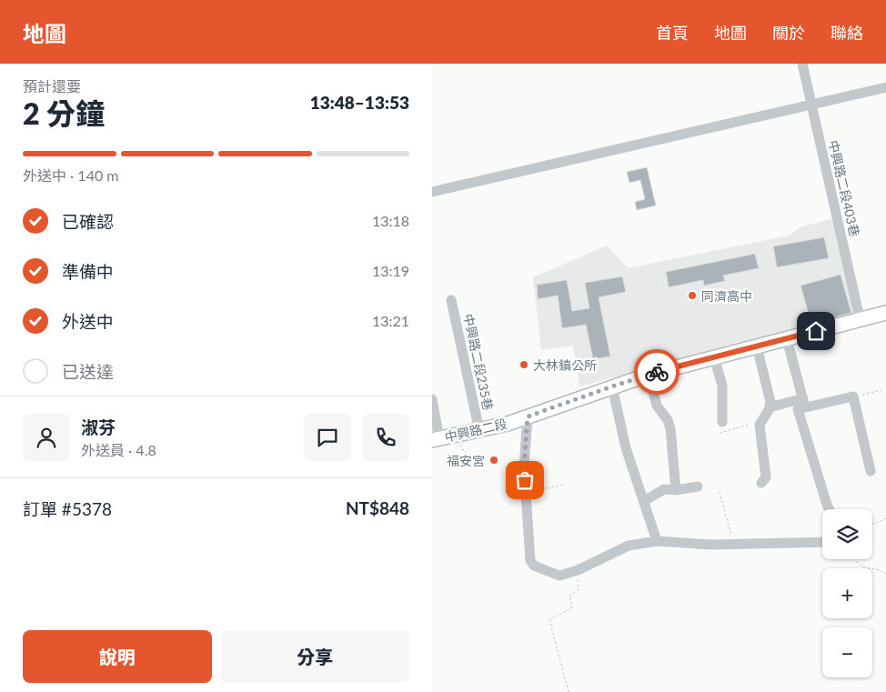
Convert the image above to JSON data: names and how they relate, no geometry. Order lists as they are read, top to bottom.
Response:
{
  "streets": {
    "main road": ["中興路二段"],
    "lane": ["中興路二段403巷", "中興路二段235巷"]
  },
  "crossings": [
    ["中興路二段403巷", "中興路二段"],
    ["中興路二段235巷", "中興路二段"]
  ],
  "places": ["同濟高中", "大林鎮公所", "福安宮"],
  "page": {
    "header": "地圖",
    "nav": [
      "首頁",
      "地圖",
      "關於",
      "聯絡"
    ],
    "heading": ["2 分鐘", "預計還要", "13:48–13:53"],
    "panel": [
      "淑芬",
      "外送員 · 4.8",
      "訂單 #5378",
      "NT$848"
    ],
    "bar": "外送中 · 140 m",
    "list": [
      ["已確認", "13:18"],
      ["準備中", "13:19"],
      ["外送中", "13:21"],
      "已送達"
    ],
    "map_buttons": ["+", "−"],
    "buttons": ["說明", "分享"]
  }
}
